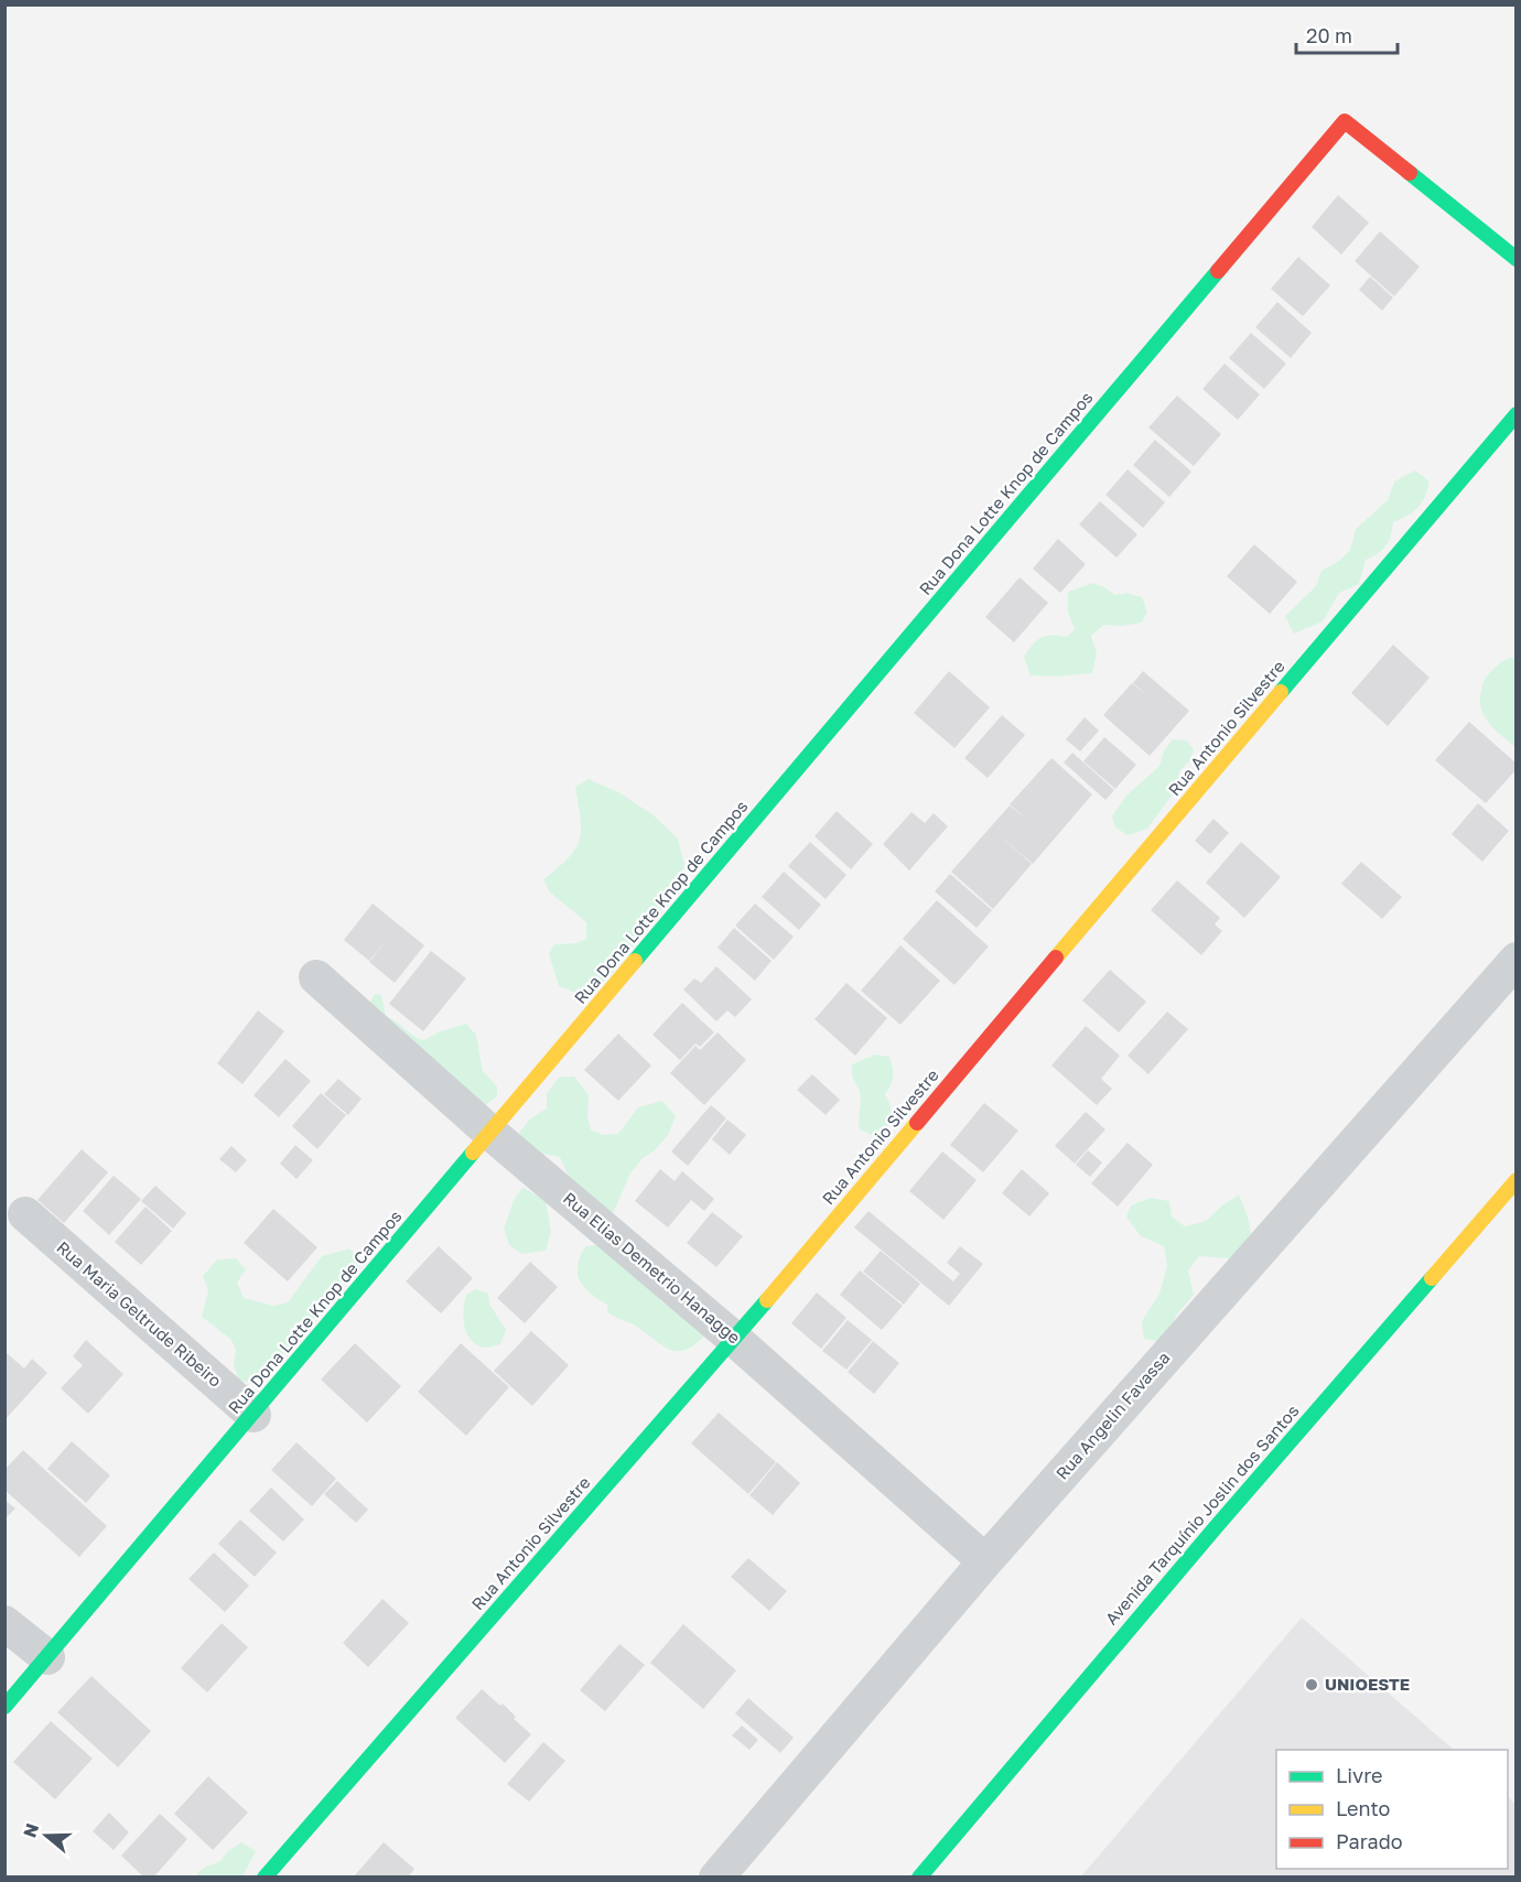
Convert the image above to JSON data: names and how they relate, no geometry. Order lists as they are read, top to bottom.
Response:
{
  "streets": {
    "street": [
      "Rua Dona Lotte Knop de Campos",
      "Rua Antonio Silvestre",
      "Rua Elias Demetrio Hanagge",
      "Rua Maria Geltrude Ribeiro",
      "Rua Angelin Favassa",
      "Avenida Tarquínio Joslin dos Santos"
    ]
  },
  "crossings": [
    ["Rua Dona Lotte Knop de Campos", "Rua Elias Demetrio Hanagge"],
    ["Rua Dona Lotte Knop de Campos", "Rua Maria Geltrude Ribeiro"],
    ["Rua Antonio Silvestre", "Rua Elias Demetrio Hanagge"],
    ["Rua Elias Demetrio Hanagge", "Rua Angelin Favassa"]
  ],
  "places": ["UNIOESTE"],
  "legend": ["Livre", "Lento", "Parado"],
  "scale_bar": "20 m",
  "north": "left"
}
